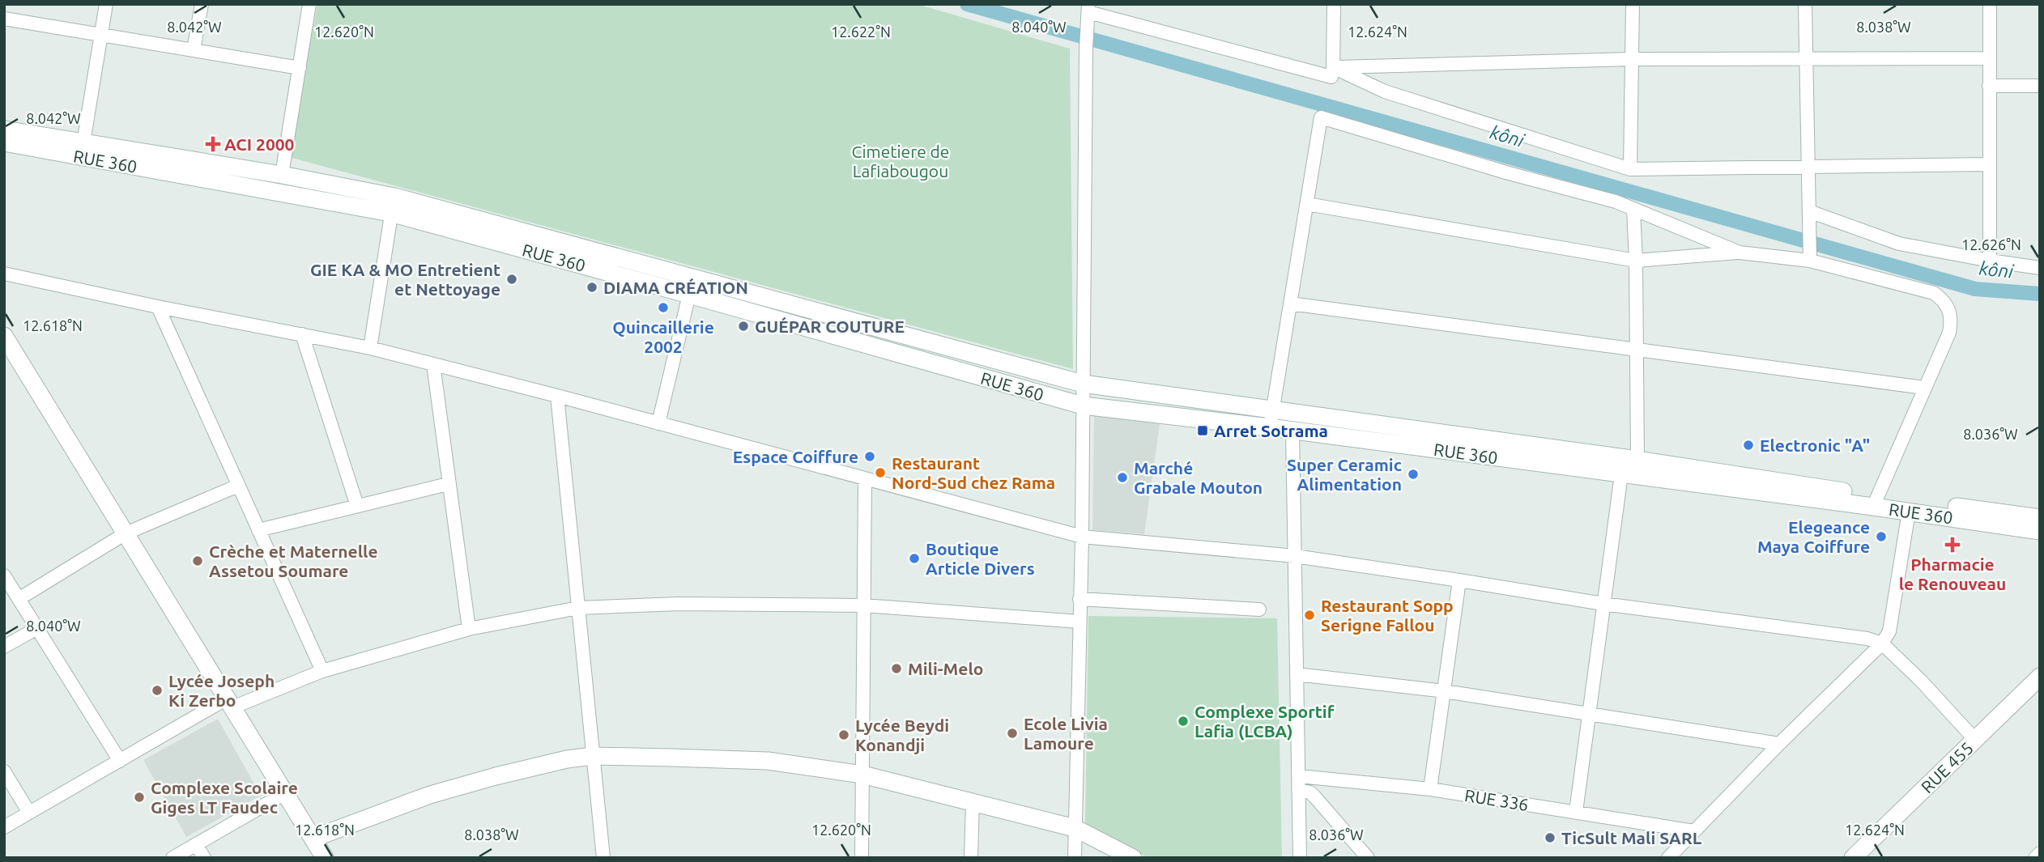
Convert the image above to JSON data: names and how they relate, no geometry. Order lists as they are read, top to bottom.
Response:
{
  "streets": {
    "main road": ["RUE 360", "RUE 455"],
    "street": ["RUE 336"]
  },
  "water": ["kôni"],
  "parks": ["Cimetiere de Lafiabougou"],
  "places": {
    "health": ["ACI 2000", "Pharmacie le Renouveau"],
    "other": [
      "GIE KA & MO Entretient et Nettoyage",
      "DIAMA CRÉATION",
      "Quincaillerie 2002",
      "GUÉPAR COUTURE",
      "Electronic \"A\"",
      "Espace Coiffure",
      "Restaurant Nord-Sud chez Rama",
      "Super Ceramic Alimentation",
      "Marché Grabale Mouton",
      "Elegeance Maya Coiffure",
      "Boutique Article Divers",
      "Crèche et Maternelle Assetou Soumare",
      "Restaurant Sopp Serigne Fallou",
      "Mili-Melo",
      "Lycée Joseph Ki Zerbo",
      "Complexe Sportif Lafia (LCBA)",
      "Ecole Livia Lamoure",
      "Lycée Beydi Konandji",
      "Complexe Scolaire Giges LT Faudec",
      "TicSult Mali SARL"
    ],
    "transit": ["Arret Sotrama"]
  },
  "coordinates": [
    "8.042°W",
    "8.040°W",
    "8.038°W",
    "12.624°N",
    "12.620°N",
    "12.622°N",
    "12.626°N",
    "12.618°N",
    "8.036°W"
  ]
}
